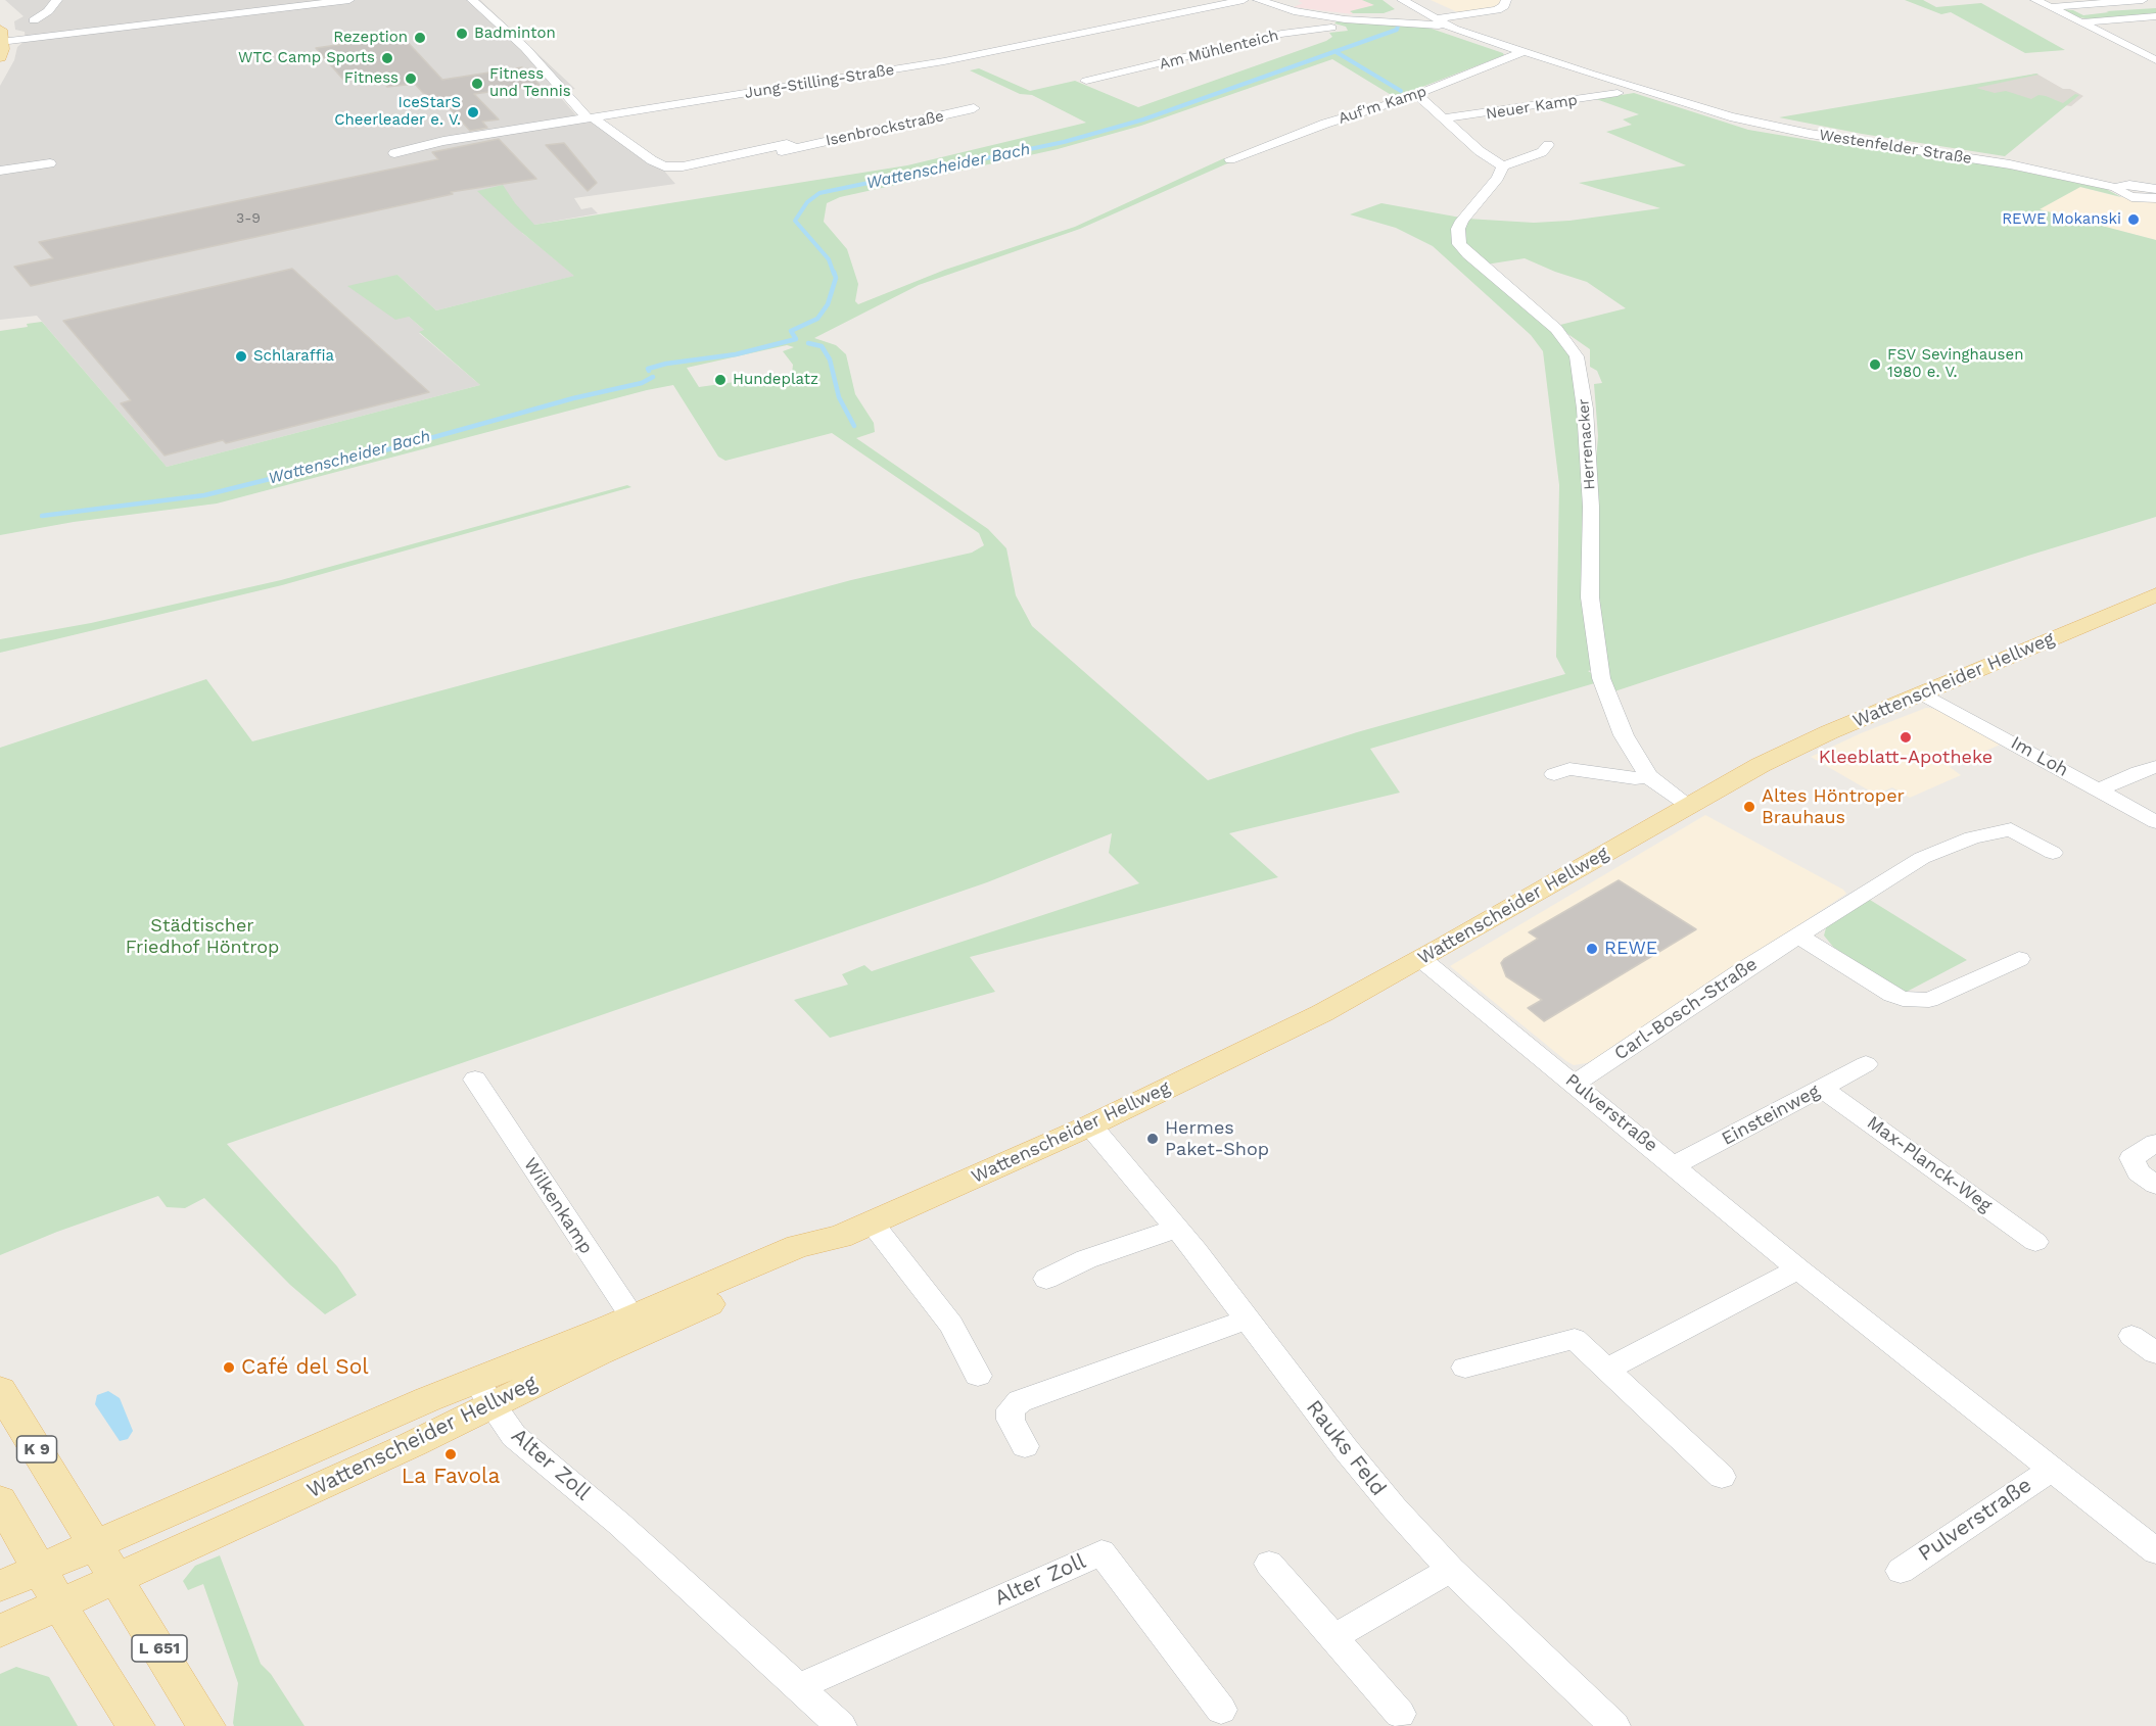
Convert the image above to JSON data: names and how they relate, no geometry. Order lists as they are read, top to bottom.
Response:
{
  "streets": {
    "main road": ["Wattenscheider Hellweg", "K 9", "L 651"],
    "street": [
      "Am Mühlenteich",
      "Jung-Stilling-Straße",
      "Auf'm Kamp",
      "Neuer Kamp",
      "Isenbrockstraße",
      "Westenfelder Straße",
      "Herrenacker",
      "Im Loh",
      "Carl-Bosch-Straße",
      "Pulverstraße",
      "Einsteinweg",
      "Max-Planck-Weg",
      "Wilkenkamp",
      "Rauks Feld",
      "Alter Zoll"
    ]
  },
  "crossings": [
    ["Jung-Stilling-Straße", "Isenbrockstraße"],
    ["Auf'm Kamp", "Westenfelder Straße"],
    ["Herrenacker", "Wattenscheider Hellweg"],
    ["Wattenscheider Hellweg", "Im Loh"],
    ["Wattenscheider Hellweg", "Pulverstraße"],
    ["Wattenscheider Hellweg", "Wilkenkamp"],
    ["Wattenscheider Hellweg", "Rauks Feld"],
    ["Wattenscheider Hellweg", "K 9"],
    ["Wattenscheider Hellweg", "Alter Zoll"],
    ["Wattenscheider Hellweg", "L 651"],
    ["Carl-Bosch-Straße", "Pulverstraße"],
    ["Pulverstraße", "Einsteinweg"],
    ["Einsteinweg", "Max-Planck-Weg"],
    ["K 9", "L 651"]
  ],
  "water": ["Wattenscheider Bach"],
  "parks": ["Städtischer Friedhof Höntrop"],
  "places": [
    "Badminton",
    "Rezeption",
    "WTC Camp Sports",
    "Fitness",
    "Fitness und Tennis",
    "IceStarS Cheerleader e. V.",
    "REWE Mokanski",
    "Schlaraffia",
    "FSV Sevinghausen 1980 e. V.",
    "Hundeplatz",
    "Kleeblatt-Apotheke",
    "Altes Höntroper Brauhaus",
    "REWE",
    "Hermes Paket-Shop",
    "Café del Sol",
    "La Favola"
  ],
  "house_numbers": ["3-9"]
}
